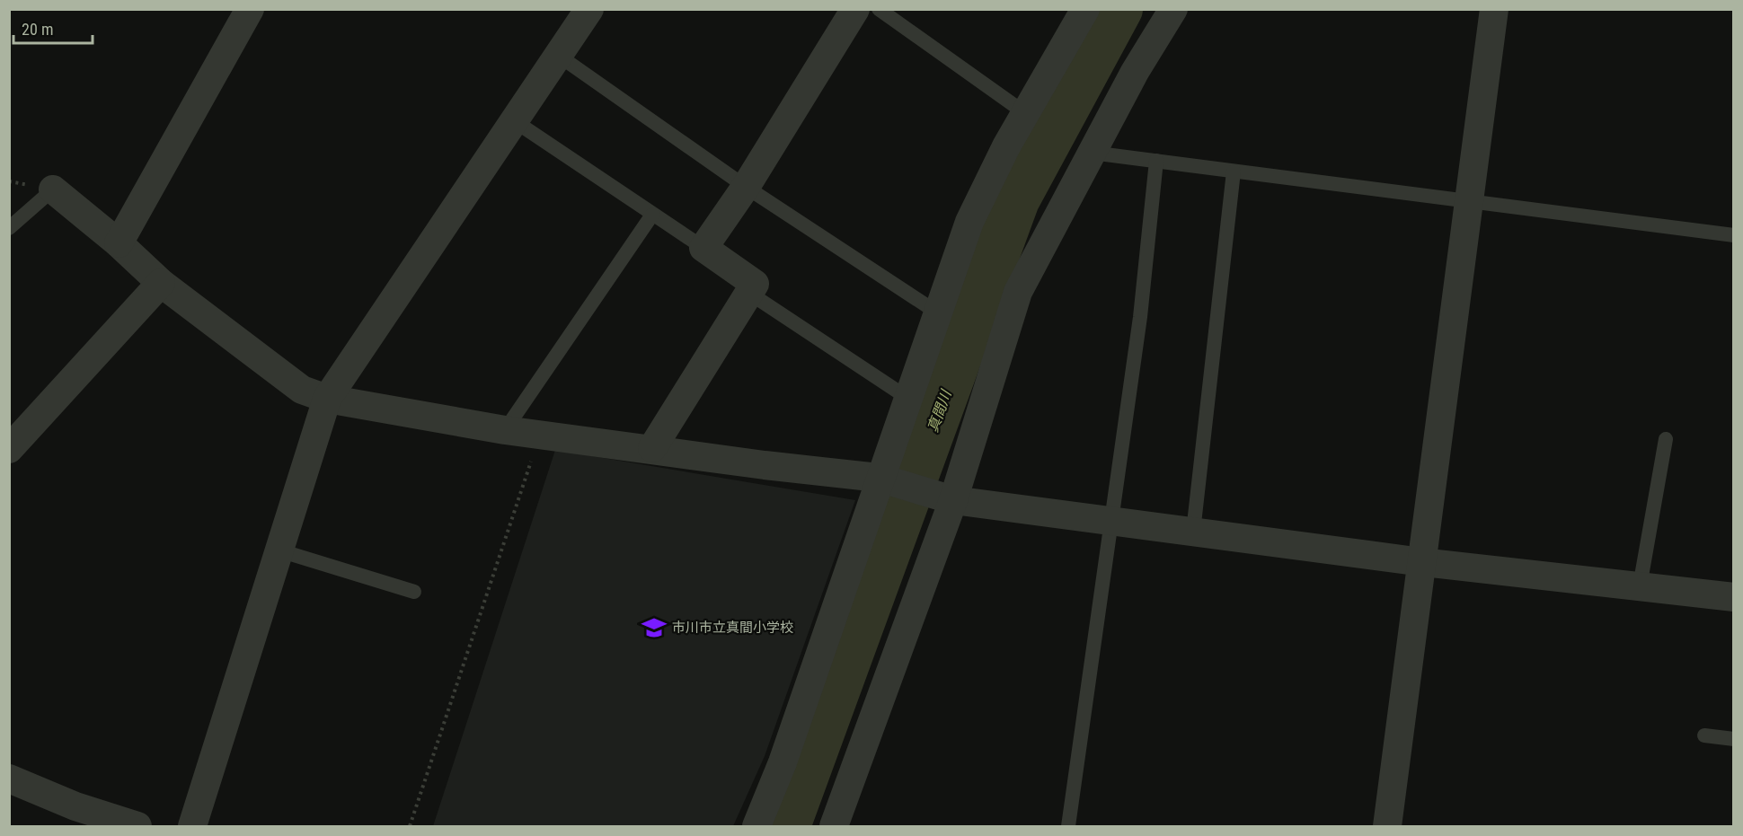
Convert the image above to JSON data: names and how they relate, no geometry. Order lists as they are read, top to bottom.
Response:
{
  "water": ["真間川"],
  "places": {
    "school or university": ["市川市立真間小学校"]
  },
  "scale_bar": "20 m"
}
